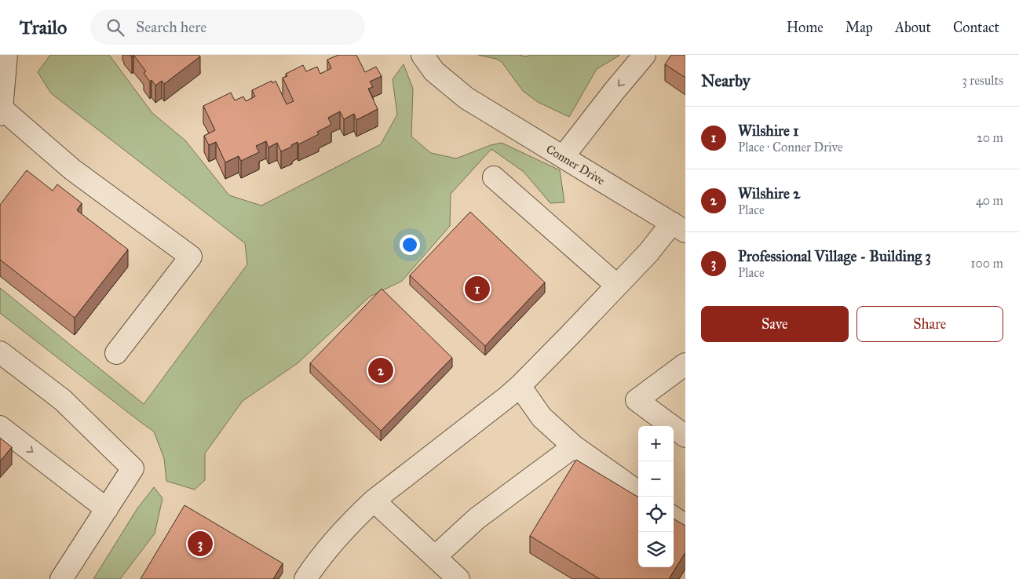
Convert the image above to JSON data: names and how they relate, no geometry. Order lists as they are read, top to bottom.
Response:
{
  "streets": {
    "street": ["Conner Drive"]
  },
  "page": {
    "header": "Trailo",
    "search": "Search here",
    "nav": [
      "Home",
      "Map",
      "About",
      "Contact"
    ],
    "heading": ["Nearby", "3 results"],
    "list": [
      {
        "mark": "1",
        "name": "Wilshire 1",
        "note": "Place · Conner Drive",
        "value": "20 m"
      },
      {
        "mark": "2",
        "name": "Wilshire 2",
        "note": "Place",
        "value": "40 m"
      },
      {
        "mark": "3",
        "name": "Professional Village - Building 3",
        "note": "Place",
        "value": "100 m"
      }
    ],
    "pins": ["1", "2", "3"],
    "buttons": ["Save", "Share"],
    "map_buttons": ["+", "−"]
  }
}
